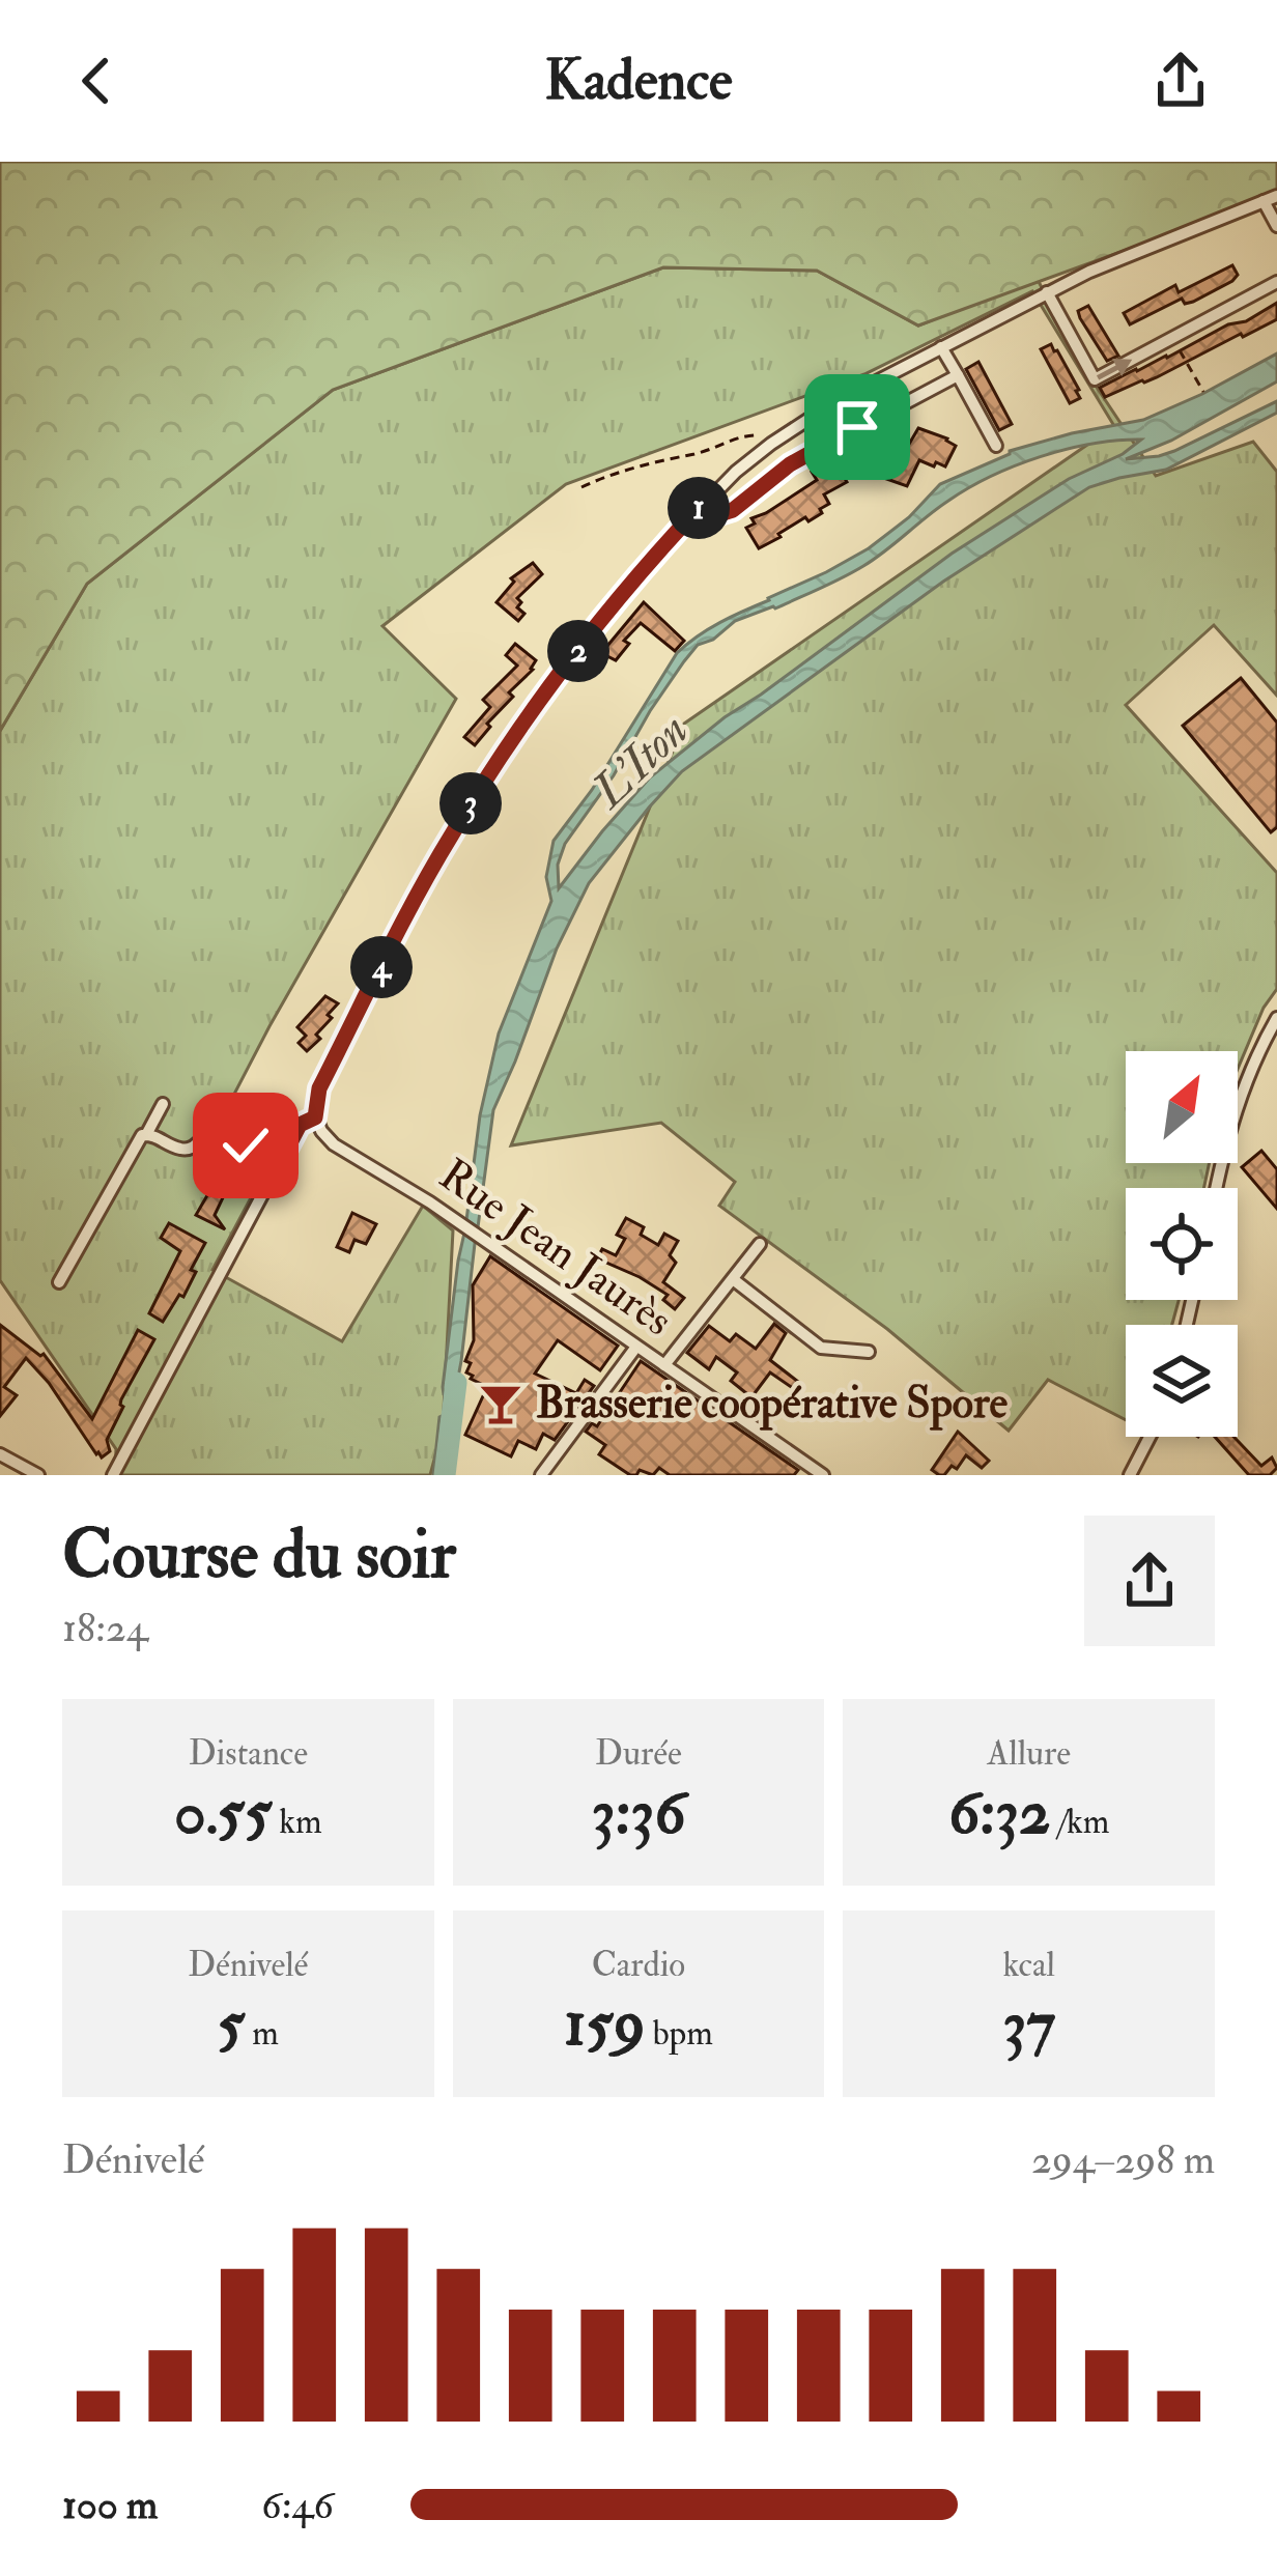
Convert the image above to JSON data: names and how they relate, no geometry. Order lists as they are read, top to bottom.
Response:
{
  "streets": {
    "street": ["Rue Jean Jaurès"]
  },
  "water": ["L'Iton"],
  "places": {
    "bar": ["Brasserie coopérative Spore"]
  },
  "north": "top right",
  "page": {
    "header": "Kadence",
    "pins": [
      "1",
      "2",
      "3",
      "4"
    ],
    "heading": ["Course du soir", "18:24"],
    "stats": [
      ["Distance", "0.55 km"],
      ["Durée", "3:36"],
      ["Allure", "6:32 /km"],
      ["Dénivelé", "5 m"],
      ["Cardio", "159 bpm"],
      ["kcal", "37"]
    ],
    "chart": ["Dénivelé", "294–298 m"],
    "list": [
      {
        "name": "100 m",
        "note": "6:46"
      }
    ]
  }
}
